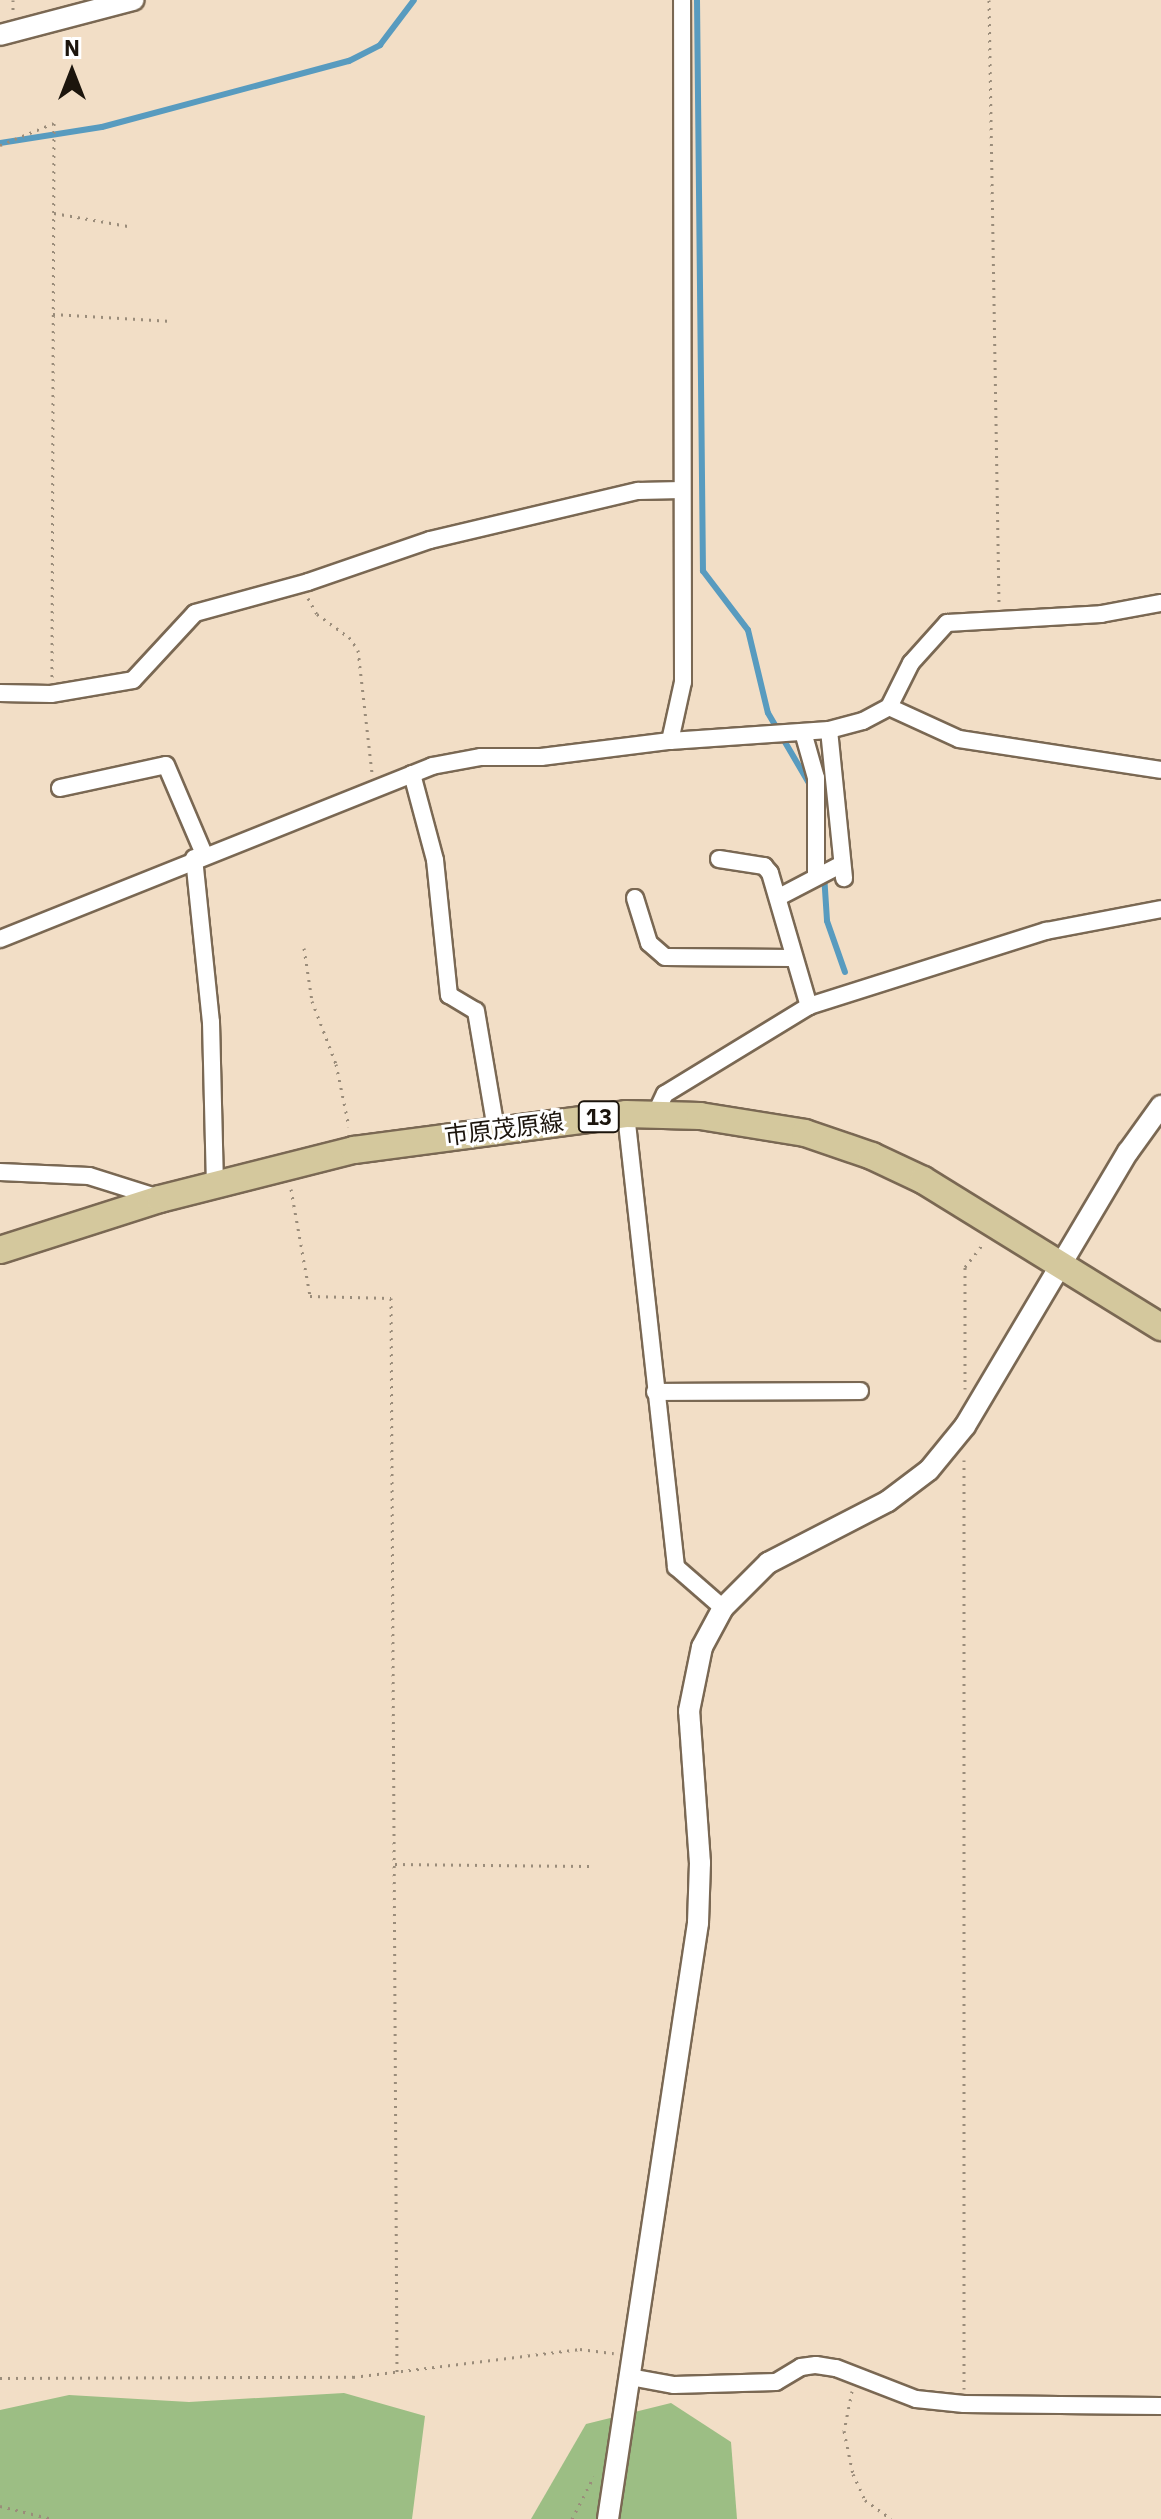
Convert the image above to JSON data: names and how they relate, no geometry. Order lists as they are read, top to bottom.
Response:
{
  "streets": {
    "main road": ["13", "市原茂原線"]
  },
  "north": "top"
}
